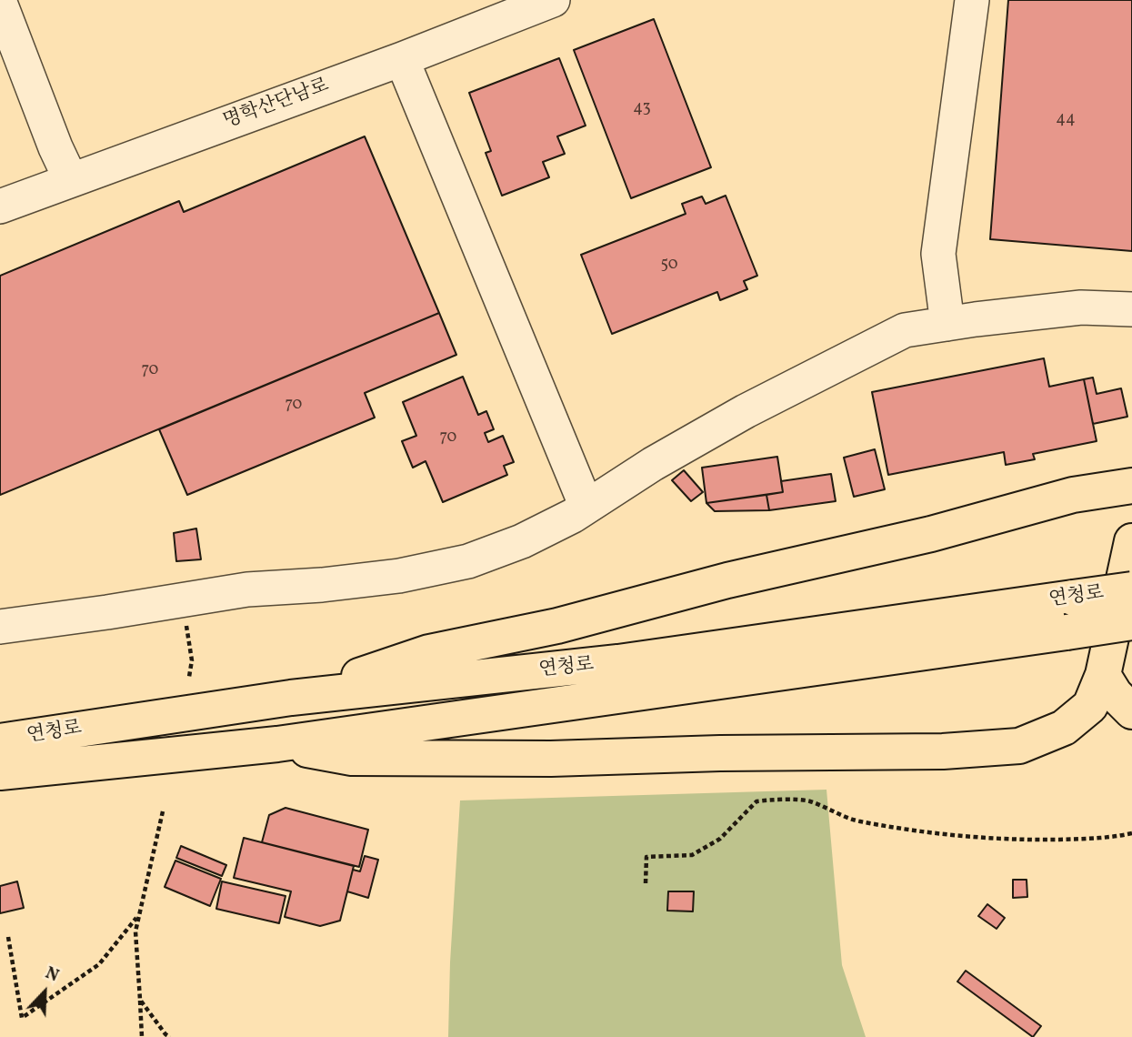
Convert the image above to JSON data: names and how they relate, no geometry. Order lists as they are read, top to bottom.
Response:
{
  "streets": {
    "highway": ["연청로"],
    "street": ["명학산단남로"]
  },
  "house_numbers": [
    "43",
    "44",
    "50",
    "70",
    "70",
    "70"
  ],
  "north": "top right"
}
